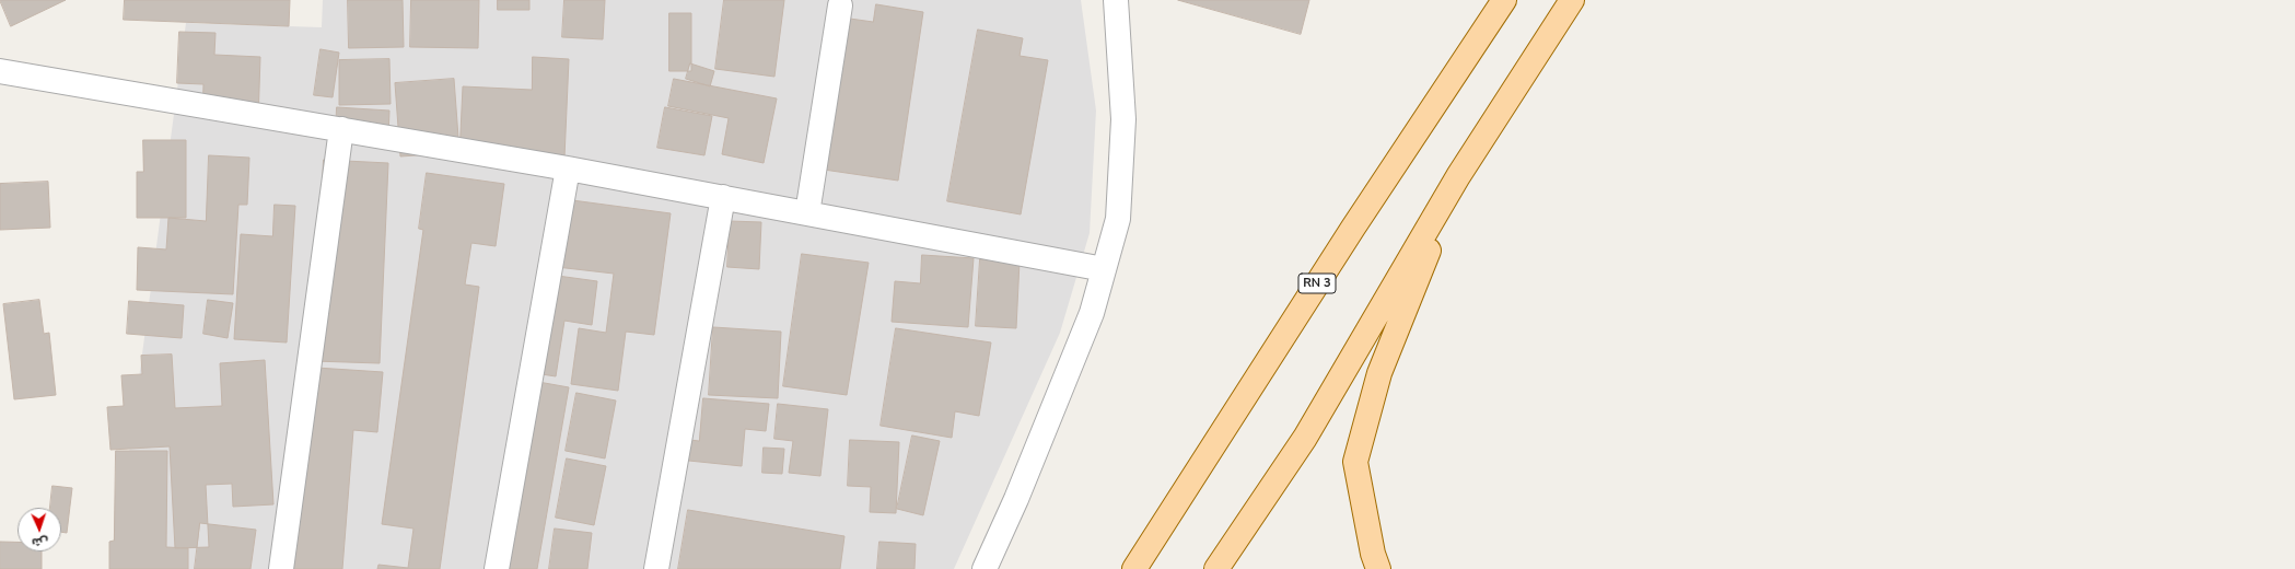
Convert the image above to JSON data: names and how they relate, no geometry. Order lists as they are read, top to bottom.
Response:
{
  "streets": {
    "main road": ["RN 3"]
  },
  "north": "bottom"
}
